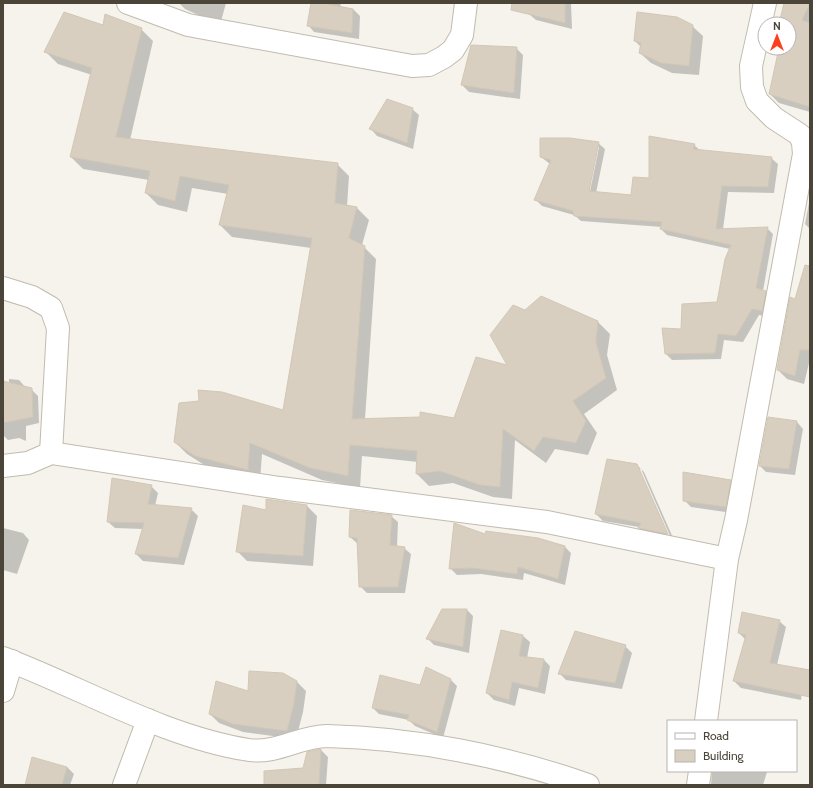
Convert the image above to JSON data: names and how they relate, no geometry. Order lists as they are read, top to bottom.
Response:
{
  "legend": ["Road", "Building"],
  "north": "top"
}
